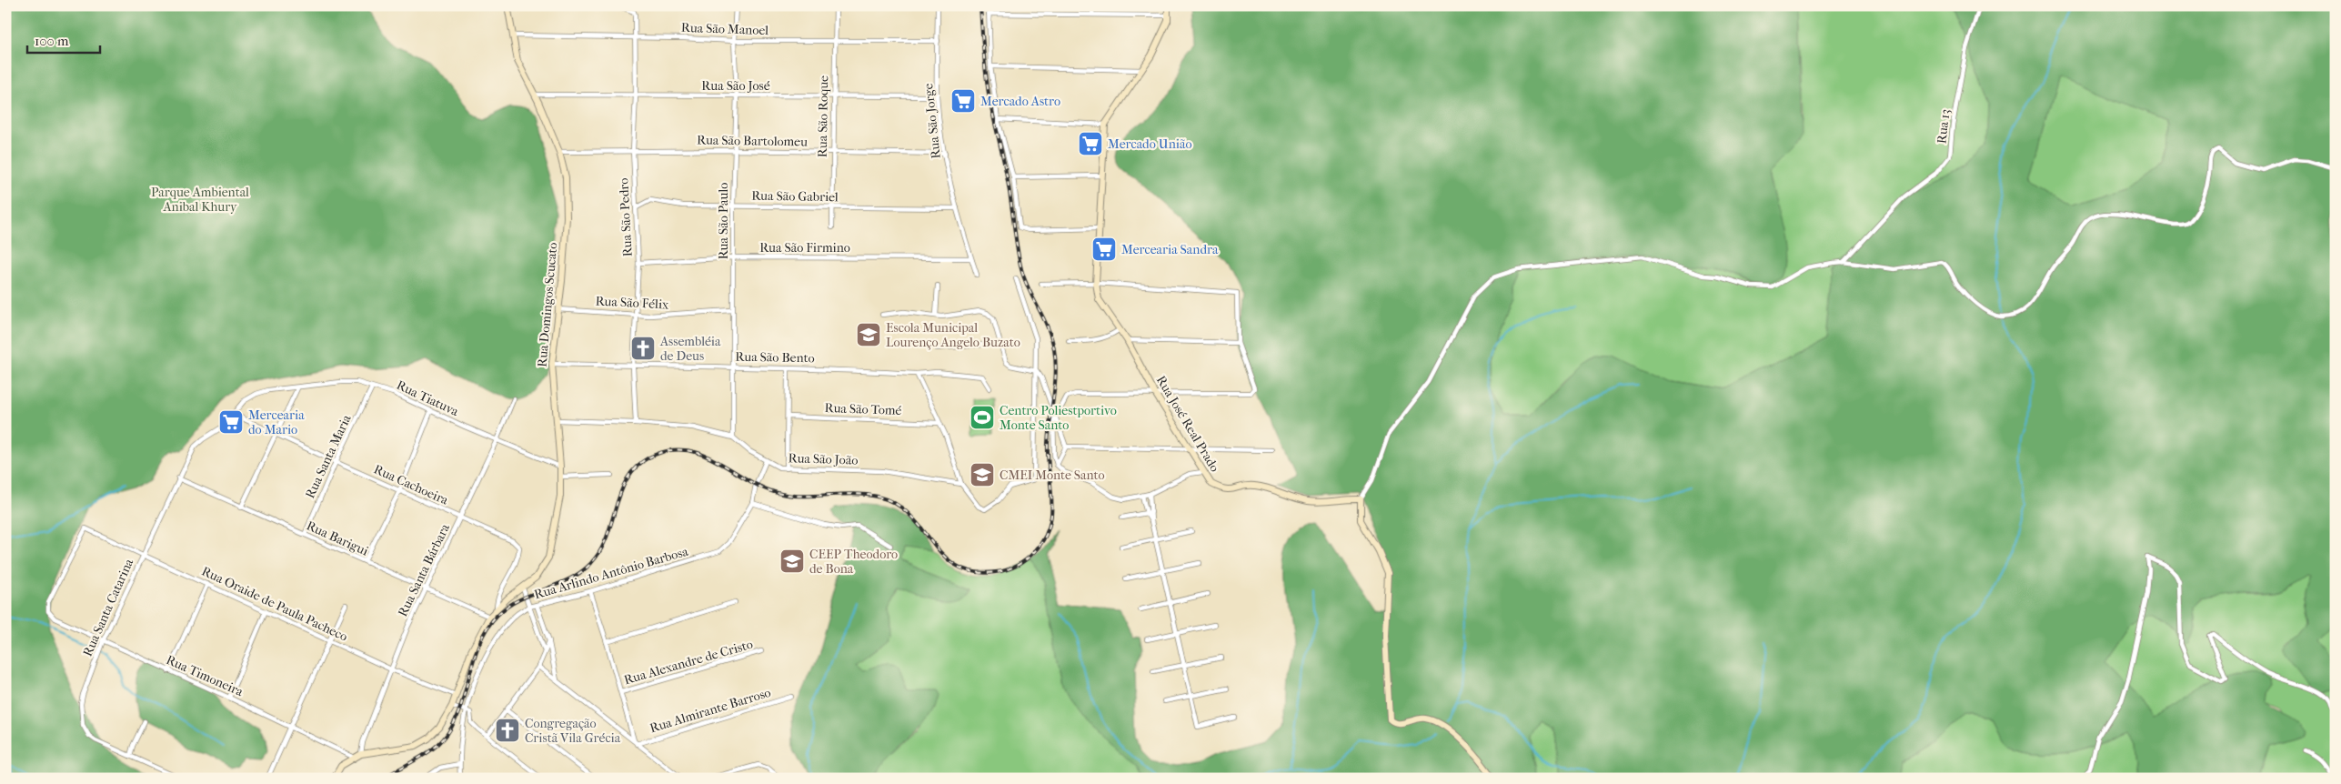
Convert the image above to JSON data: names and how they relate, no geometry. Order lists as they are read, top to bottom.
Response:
{
  "streets": {
    "street": [
      "Rua São Manoel",
      "Rua São José",
      "Rua São Roque",
      "Rua São Jorge",
      "Rua 13",
      "Rua São Bartolomeu",
      "Rua São Gabriel",
      "Rua São Pedro",
      "Rua São Paulo",
      "Rua São Firmino",
      "Rua São Félix",
      "Rua Domingos Scucato",
      "Rua São Bento",
      "Rua Tiatuva",
      "Rua São Tomé",
      "Rua José Real Prado",
      "Rua Santa Maria",
      "Rua São João",
      "Rua Cachoeira",
      "Rua Barigui",
      "Rua Santa Bárbara",
      "Rua Arlindo Antônio Barbosa",
      "Rua Oraide de Paula Pacheco",
      "Rua Santa Catarina",
      "Rua Alexandre de Cristo",
      "Rua Timoneira",
      "Rua Almirante Barroso"
    ]
  },
  "crossings": [
    ["Rua São Manoel", "Rua São Roque"],
    ["Rua São Manoel", "Rua São Jorge"],
    ["Rua São Manoel", "Rua São Pedro"],
    ["Rua São Manoel", "Rua São Paulo"],
    ["Rua São Manoel", "Rua Domingos Scucato"],
    ["Rua São José", "Rua São Roque"],
    ["Rua São José", "Rua São Jorge"],
    ["Rua São José", "Rua São Pedro"],
    ["Rua São José", "Rua São Paulo"],
    ["Rua São José", "Rua Domingos Scucato"],
    ["Rua São Roque", "Rua São Bartolomeu"],
    ["Rua São Roque", "Rua São Gabriel"],
    ["Rua São Jorge", "Rua São Bartolomeu"],
    ["Rua São Jorge", "Rua São Gabriel"],
    ["Rua São Jorge", "Rua São Firmino"],
    ["Rua São Bartolomeu", "Rua São Pedro"],
    ["Rua São Bartolomeu", "Rua São Paulo"],
    ["Rua São Bartolomeu", "Rua Domingos Scucato"],
    ["Rua São Gabriel", "Rua São Pedro"],
    ["Rua São Gabriel", "Rua São Paulo"],
    ["Rua São Pedro", "Rua São Firmino"],
    ["Rua São Pedro", "Rua São Félix"],
    ["Rua São Pedro", "Rua São Bento"],
    ["Rua São Pedro", "Rua São João"],
    ["Rua São Paulo", "Rua São Firmino"],
    ["Rua São Paulo", "Rua São Félix"],
    ["Rua São Paulo", "Rua São Bento"],
    ["Rua São Paulo", "Rua São João"],
    ["Rua São Félix", "Rua Domingos Scucato"],
    ["Rua Domingos Scucato", "Rua São Bento"],
    ["Rua Domingos Scucato", "Rua Tiatuva"],
    ["Rua Domingos Scucato", "Rua São João"],
    ["Rua Domingos Scucato", "Rua Cachoeira"],
    ["Rua Domingos Scucato", "Rua Barigui"],
    ["Rua Domingos Scucato", "Rua Santa Bárbara"],
    ["Rua Domingos Scucato", "Rua Oraide de Paula Pacheco"],
    ["Rua Tiatuva", "Rua Santa Maria"],
    ["Rua Tiatuva", "Rua Cachoeira"],
    ["Rua Tiatuva", "Rua Santa Bárbara"],
    ["Rua Tiatuva", "Rua Santa Catarina"],
    ["Rua Santa Maria", "Rua Cachoeira"],
    ["Rua Santa Maria", "Rua Barigui"],
    ["Rua São João", "Rua Arlindo Antônio Barbosa"],
    ["Rua Cachoeira", "Rua Santa Bárbara"],
    ["Rua Cachoeira", "Rua Santa Catarina"],
    ["Rua Barigui", "Rua Santa Bárbara"],
    ["Rua Barigui", "Rua Santa Catarina"],
    ["Rua Santa Bárbara", "Rua Oraide de Paula Pacheco"],
    ["Rua Oraide de Paula Pacheco", "Rua Santa Catarina"],
    ["Rua Oraide de Paula Pacheco", "Rua Timoneira"],
    ["Rua Santa Catarina", "Rua Timoneira"]
  ],
  "parks": ["Parque Ambiental Anibal Khury"],
  "places": {
    "supermarket": [
      "Mercado Astro",
      "Mercado União",
      "Mercearia Sandra",
      "Mercearia do Mario"
    ],
    "school or university": ["Escola Municipal Lourenço Angelo Buzato", "CMEI Monte Santo", "CEEP Theodoro de Bona"],
    "church": ["Assembléia de Deus", "Congregação Cristã Vila Grécia"],
    "sports": ["Centro Poliestportivo Monte Santo"]
  },
  "scale_bar": "100 m"
}
